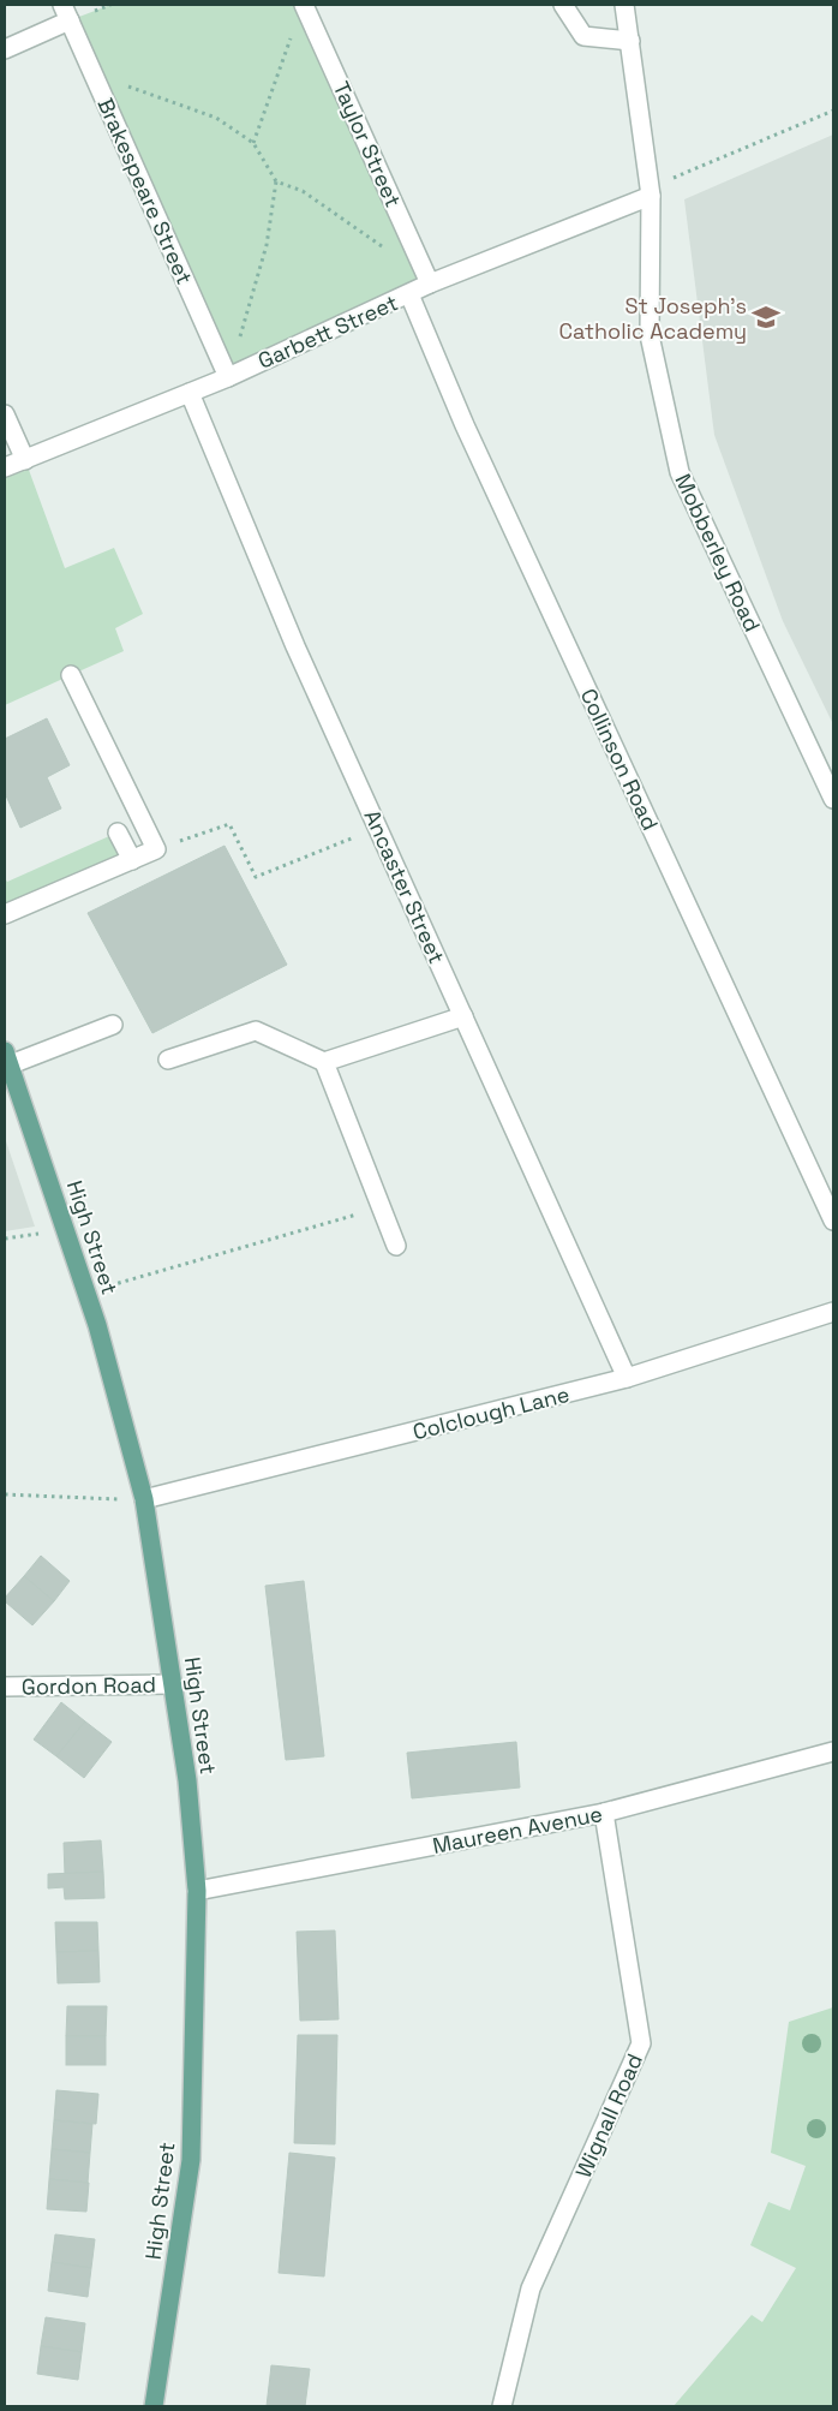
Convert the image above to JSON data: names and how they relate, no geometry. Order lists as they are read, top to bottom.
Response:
{
  "streets": {
    "main road": ["High Street"],
    "street": [
      "Taylor Street",
      "Brakespeare Street",
      "Garbett Street",
      "Mobberley Road",
      "Collinson Road",
      "Ancaster Street",
      "Colclough Lane",
      "Gordon Road",
      "Maureen Avenue",
      "Wignall Road"
    ]
  },
  "crossings": [
    ["Taylor Street", "Garbett Street"],
    ["Brakespeare Street", "Garbett Street"],
    ["Garbett Street", "Mobberley Road"],
    ["Garbett Street", "Collinson Road"],
    ["Garbett Street", "Ancaster Street"],
    ["Ancaster Street", "Colclough Lane"],
    ["High Street", "Colclough Lane"],
    ["High Street", "Gordon Road"],
    ["High Street", "Maureen Avenue"],
    ["Maureen Avenue", "Wignall Road"]
  ],
  "places": {
    "school or university": ["St Joseph's Catholic Academy"]
  }
}
